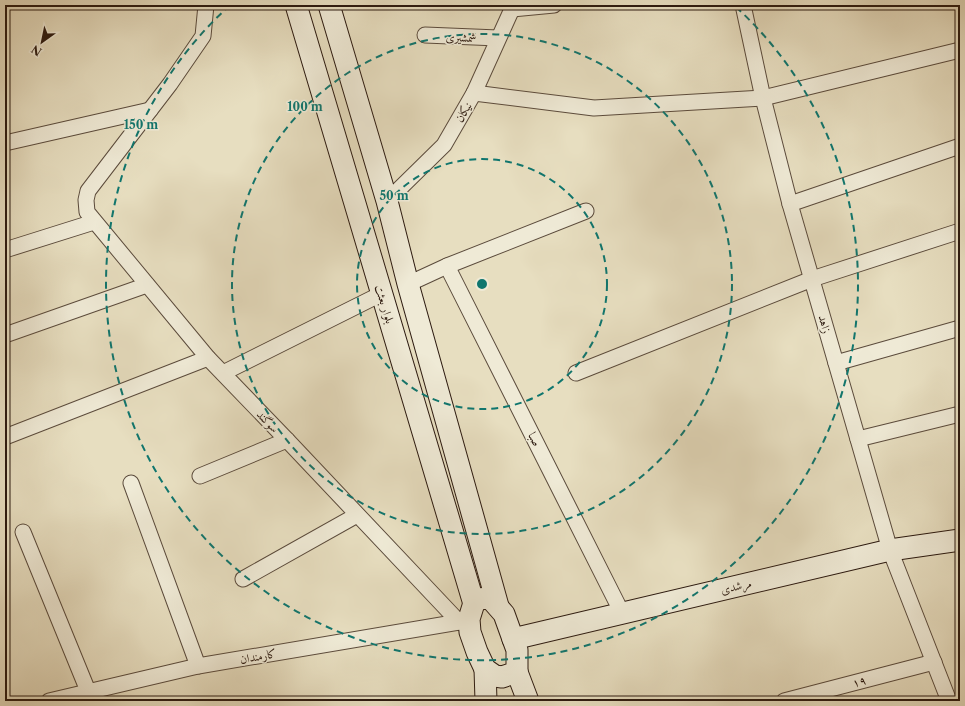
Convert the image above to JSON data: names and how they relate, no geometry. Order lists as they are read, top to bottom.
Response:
{
  "streets": {
    "main road": ["بلوار بعثت", "مرشدی"],
    "street": [
      "شمشیری",
      "نیکان",
      "زاهد",
      "سوگند",
      "صبا",
      "کارمندان",
      "۱۹"
    ]
  },
  "crossings": [
    ["شمشیری", "نیکان"],
    ["بلوار بعثت", "سوگند"],
    ["بلوار بعثت", "کارمندان"],
    ["زاهد", "مرشدی"],
    ["زاهد", "۱۹"],
    ["سوگند", "کارمندان"],
    ["صبا", "مرشدی"]
  ],
  "north": "bottom left",
  "rings": ["100 m", "150 m", "50 m"]
}
